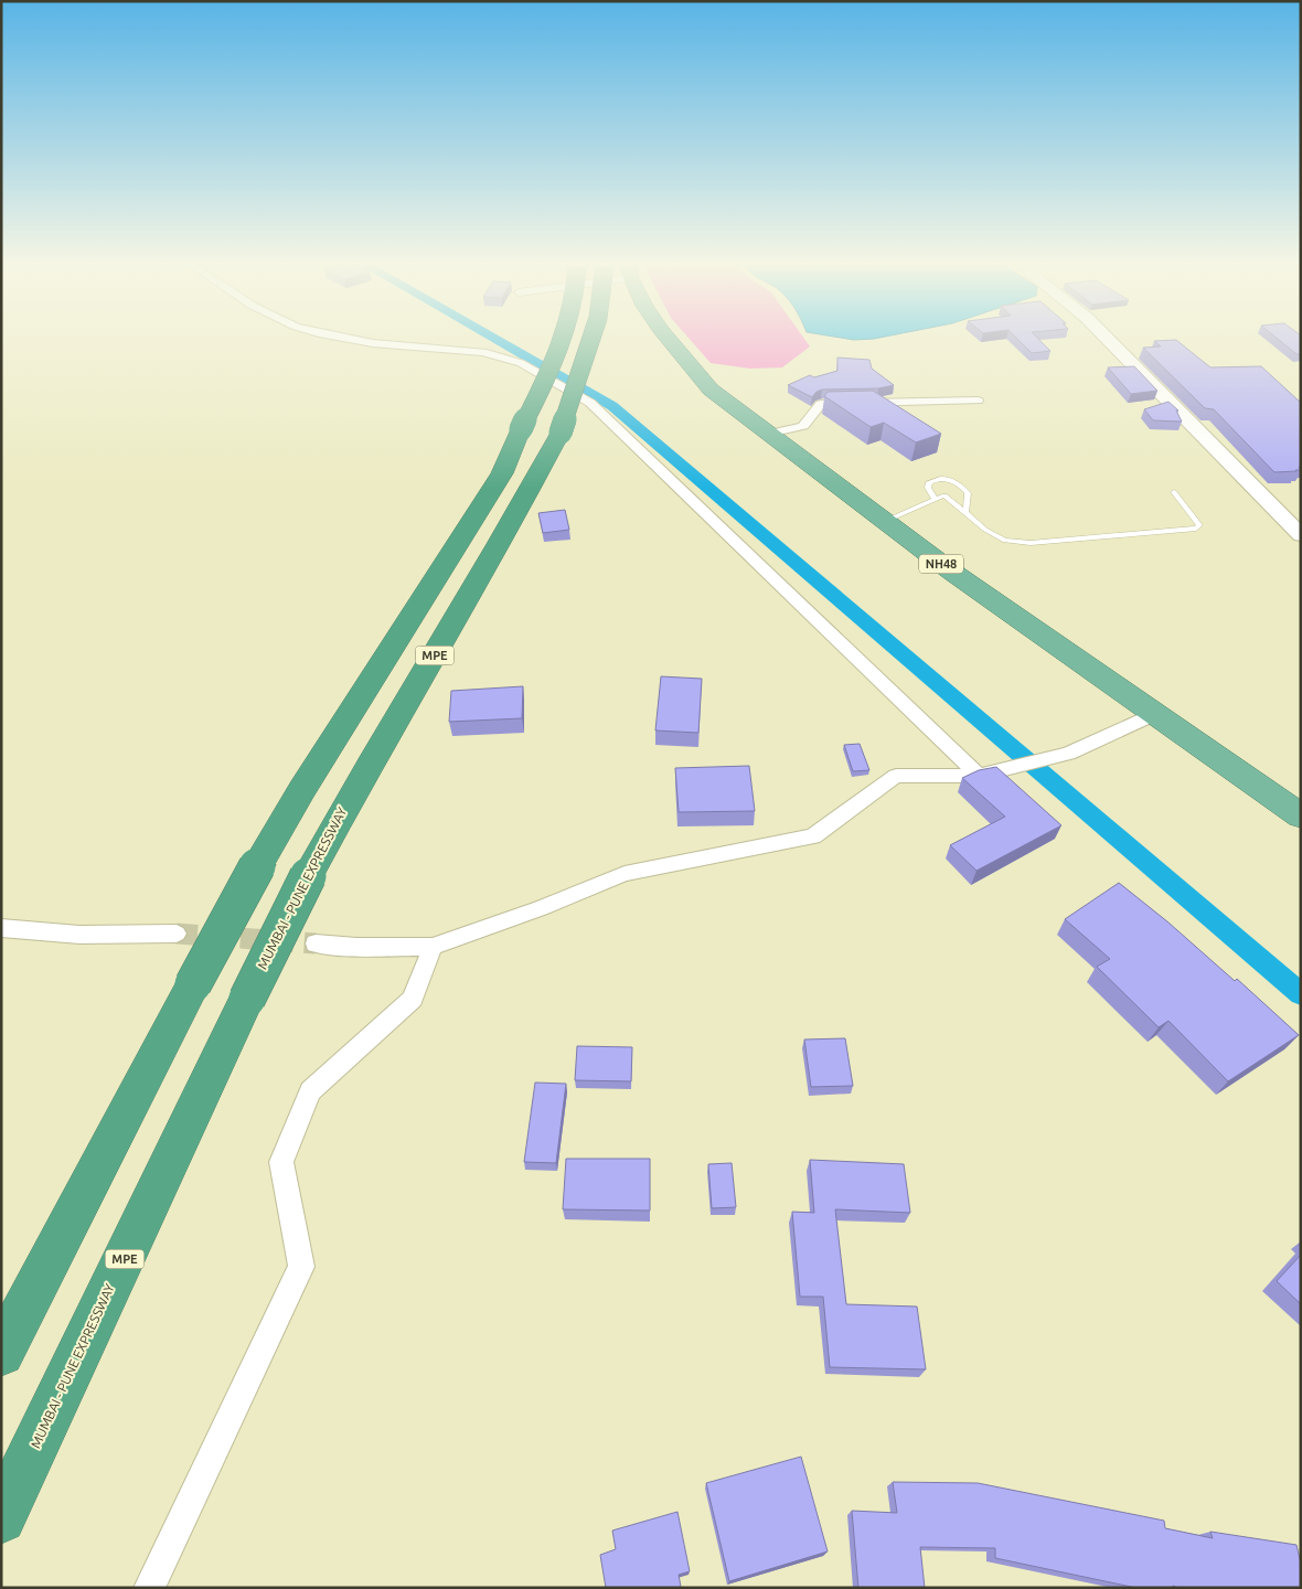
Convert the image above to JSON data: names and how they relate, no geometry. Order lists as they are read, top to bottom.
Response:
{
  "streets": {
    "highway": ["NH48", "MPE", "MUMBAI - PUNE EXPRESSWAY"]
  }
}
